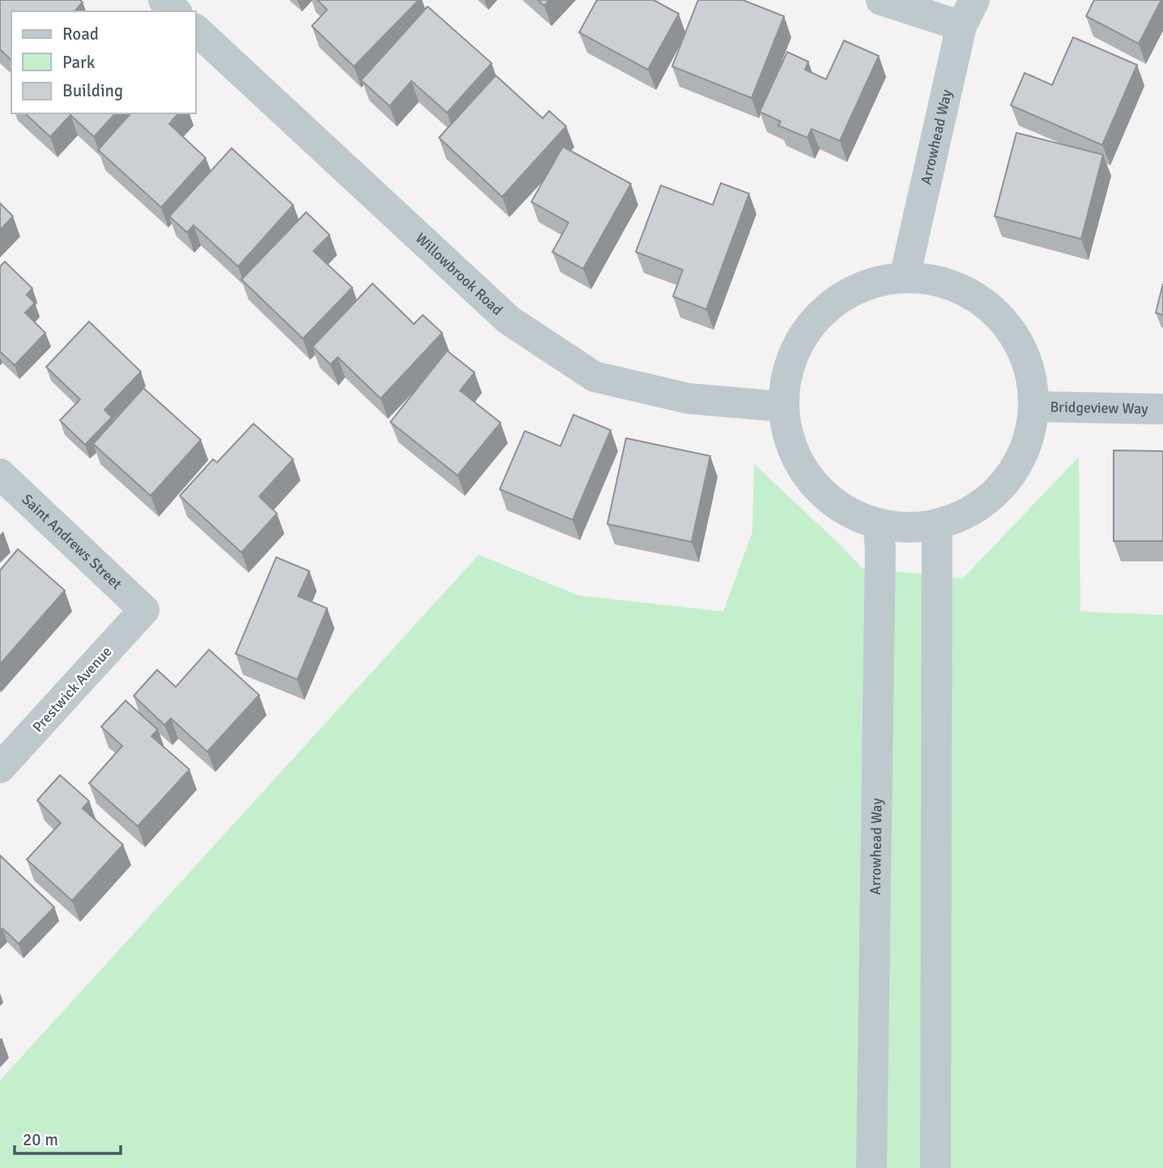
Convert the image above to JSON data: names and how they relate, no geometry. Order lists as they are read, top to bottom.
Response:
{
  "streets": {
    "street": [
      "Arrowhead Way",
      "Willowbrook Road",
      "Bridgeview Way",
      "Saint Andrews Street",
      "Prestwick Avenue"
    ]
  },
  "crossings": [
    ["Saint Andrews Street", "Prestwick Avenue"]
  ],
  "legend": ["Road", "Park", "Building"],
  "scale_bar": "20 m"
}
